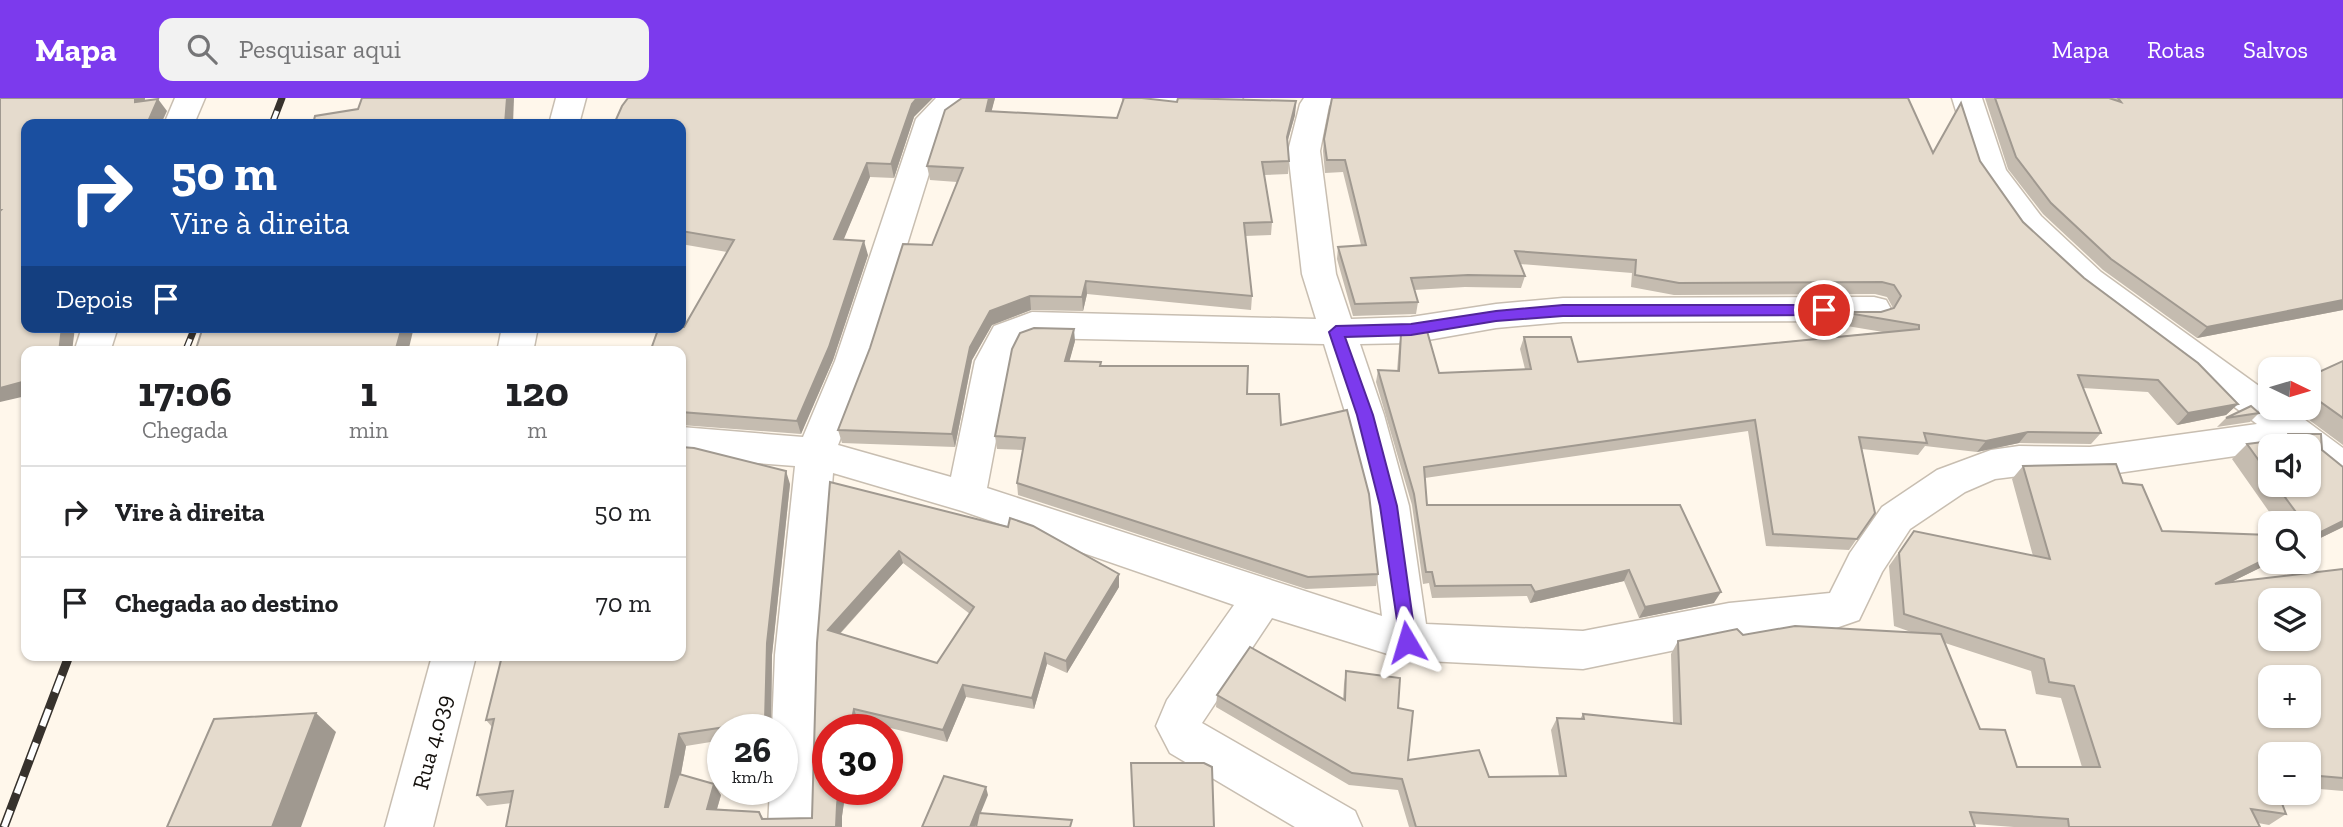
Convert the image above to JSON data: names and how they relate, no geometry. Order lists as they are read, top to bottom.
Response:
{
  "streets": {
    "street": ["Rua 4.039"]
  },
  "north": "right",
  "page": {
    "header": "Mapa",
    "search": "Pesquisar aqui",
    "nav": ["Mapa", "Rotas", "Salvos"],
    "turn": ["50 m", "Vire à direita"],
    "then": "Depois",
    "eta": [
      "17:06",
      "Chegada",
      "1",
      "min",
      "120",
      "m"
    ],
    "map_buttons": ["+", "−"],
    "list": [
      {
        "name": "Vire à direita",
        "value": "50 m"
      },
      {
        "name": "Chegada ao destino",
        "value": "70 m"
      }
    ],
    "speed": "26 km/h",
    "limit": "30"
  }
}
